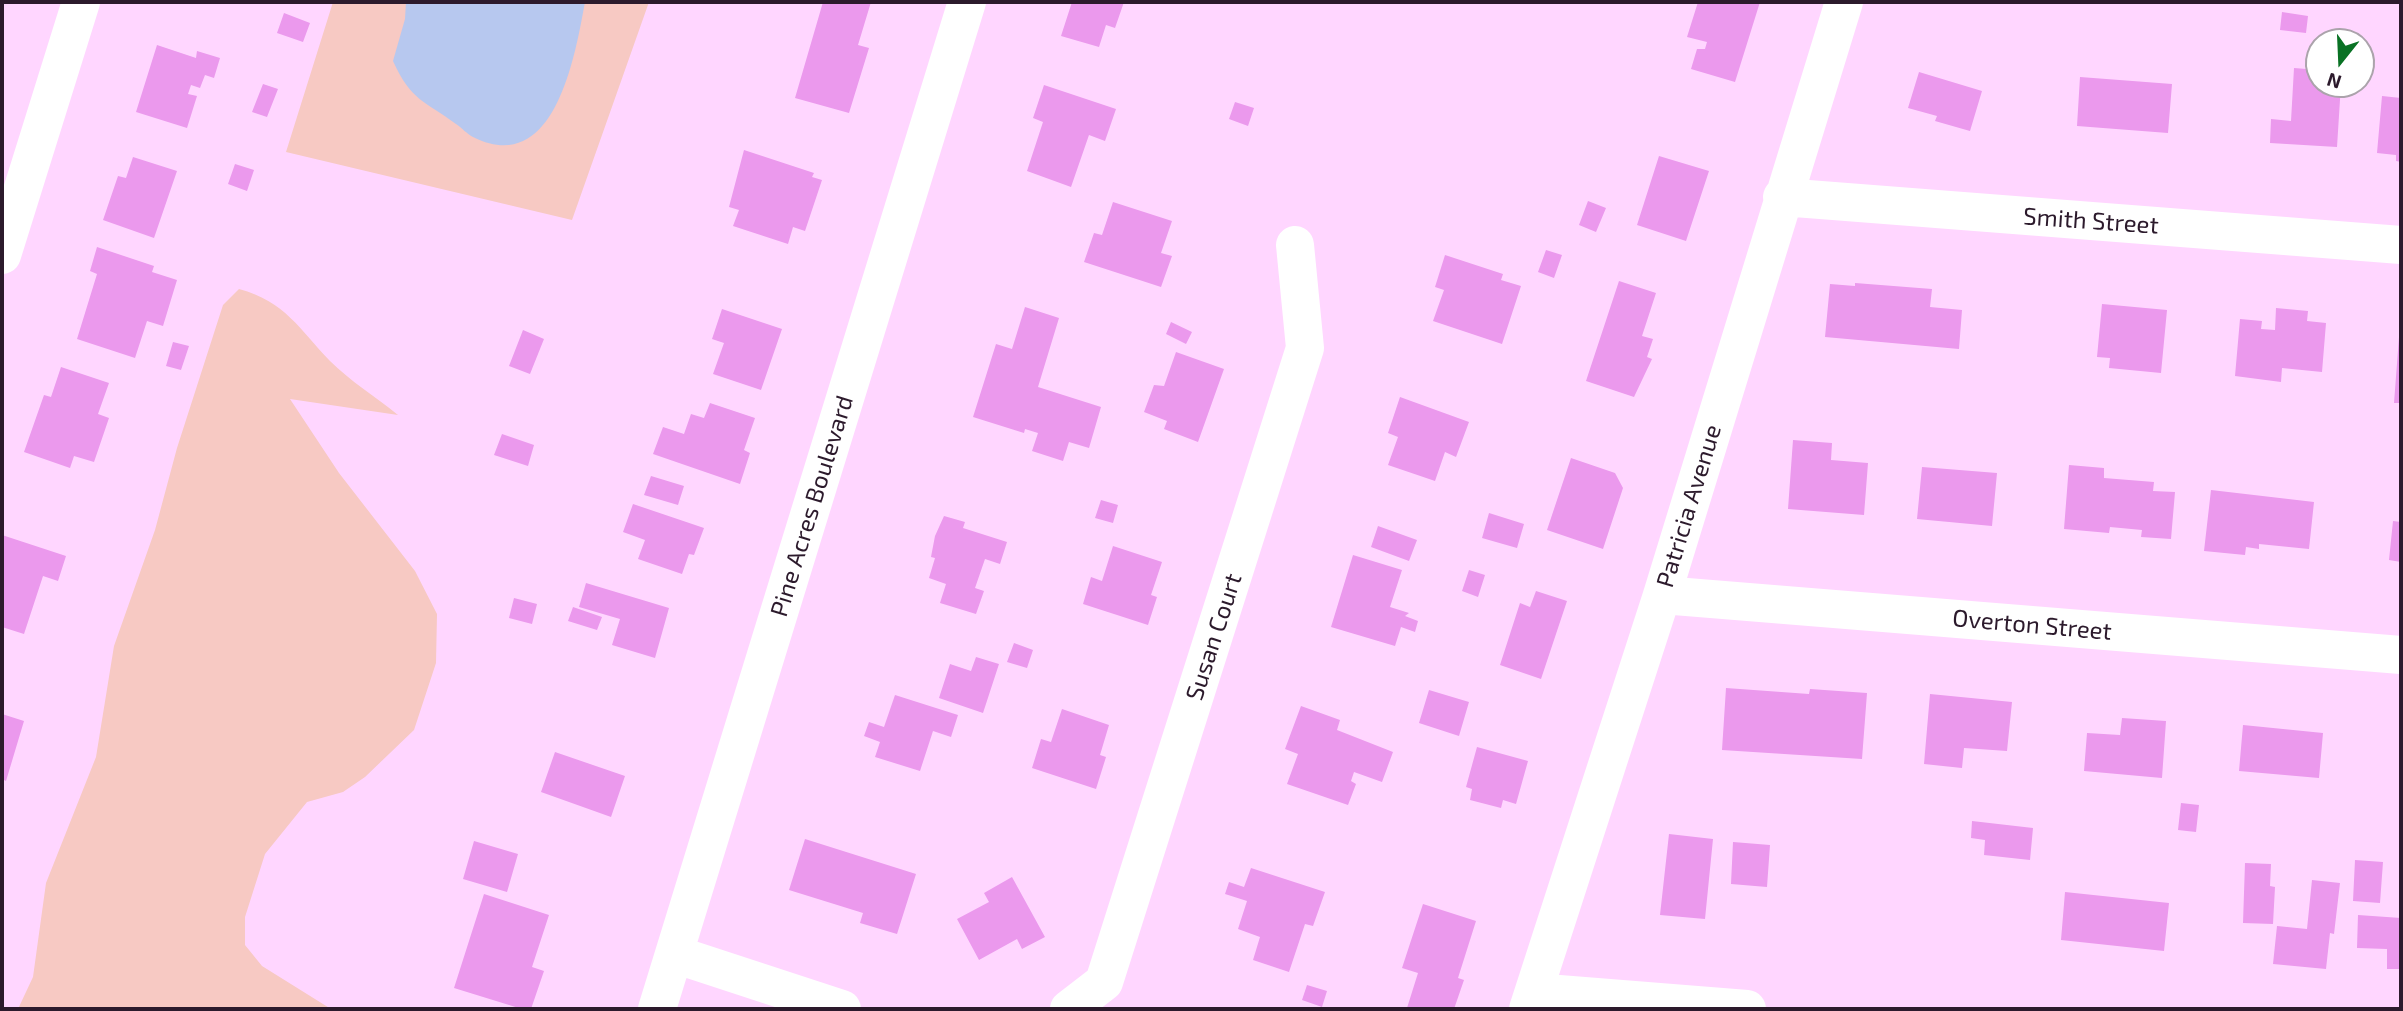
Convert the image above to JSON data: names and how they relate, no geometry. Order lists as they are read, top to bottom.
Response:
{
  "streets": {
    "street": [
      "Smith Street",
      "Pine Acres Boulevard",
      "Patricia Avenue",
      "Overton Street",
      "Susan Court"
    ]
  },
  "crossings": [
    ["Smith Street", "Patricia Avenue"],
    ["Patricia Avenue", "Overton Street"]
  ],
  "north": "bottom"
}
